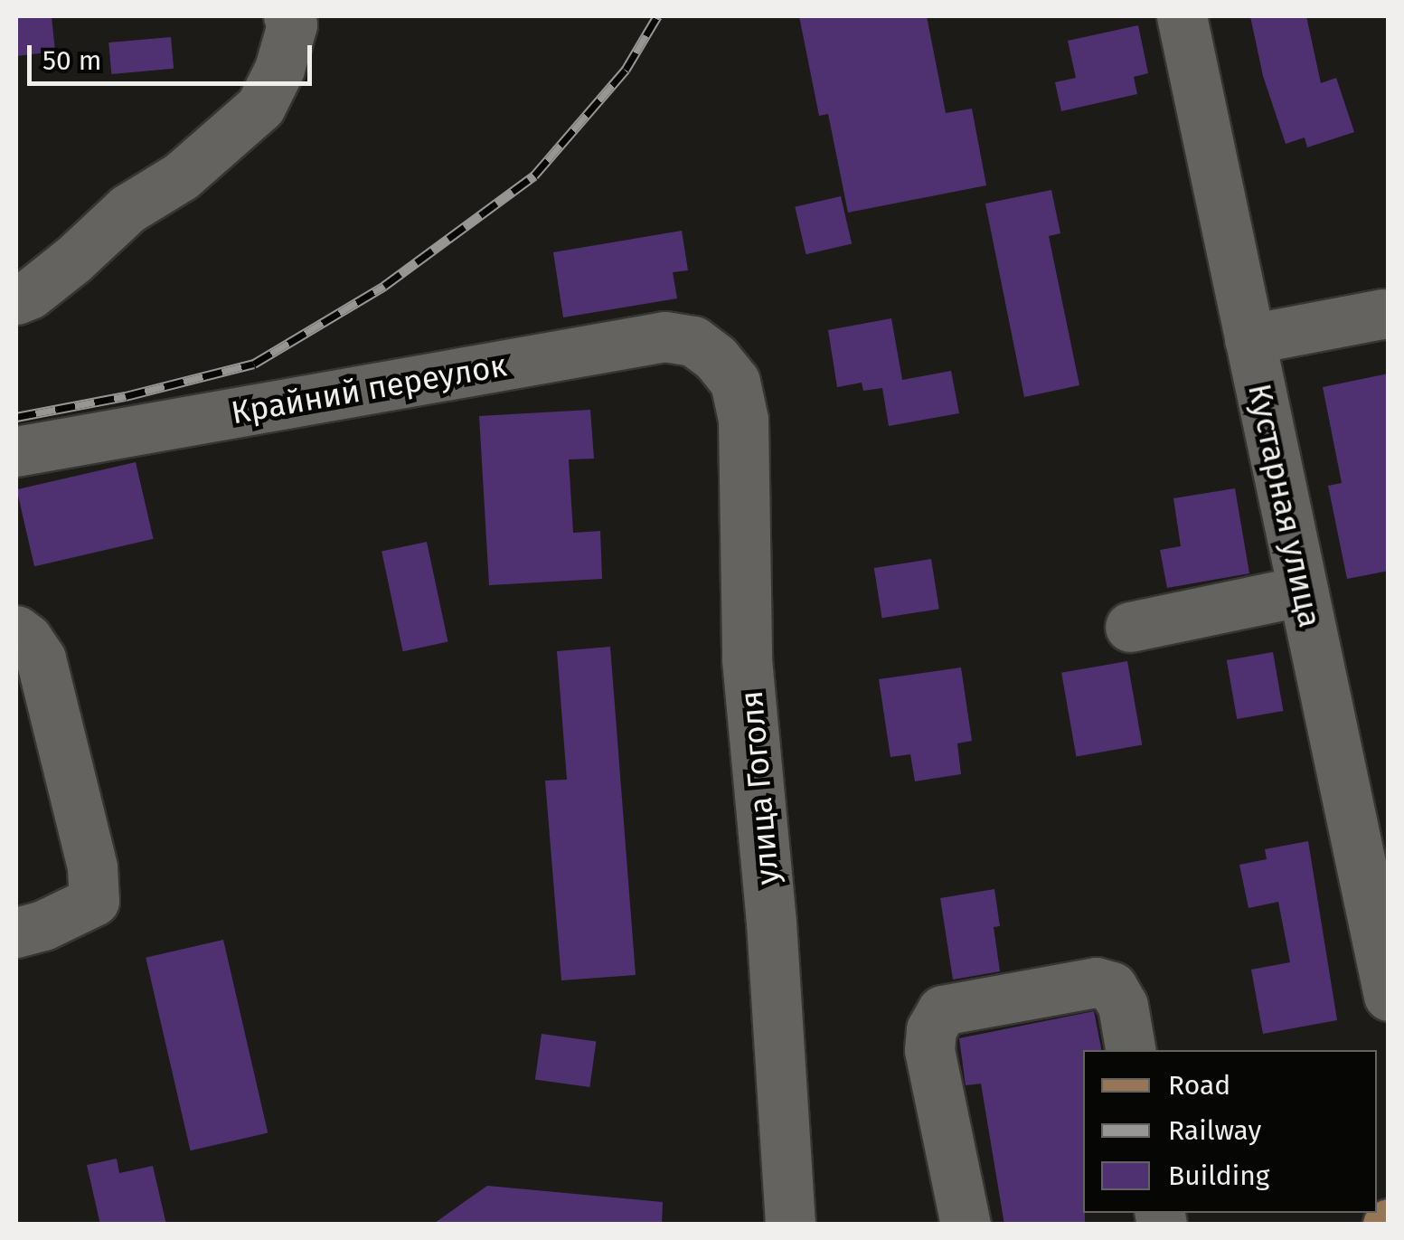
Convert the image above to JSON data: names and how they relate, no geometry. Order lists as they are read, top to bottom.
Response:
{
  "streets": {
    "street": ["Крайний переулок", "Кустарная улица", "улица Гоголя"]
  },
  "crossings": [
    ["Крайний переулок", "улица Гоголя"]
  ],
  "legend": ["Road", "Railway", "Building"],
  "scale_bar": "50 m"
}
